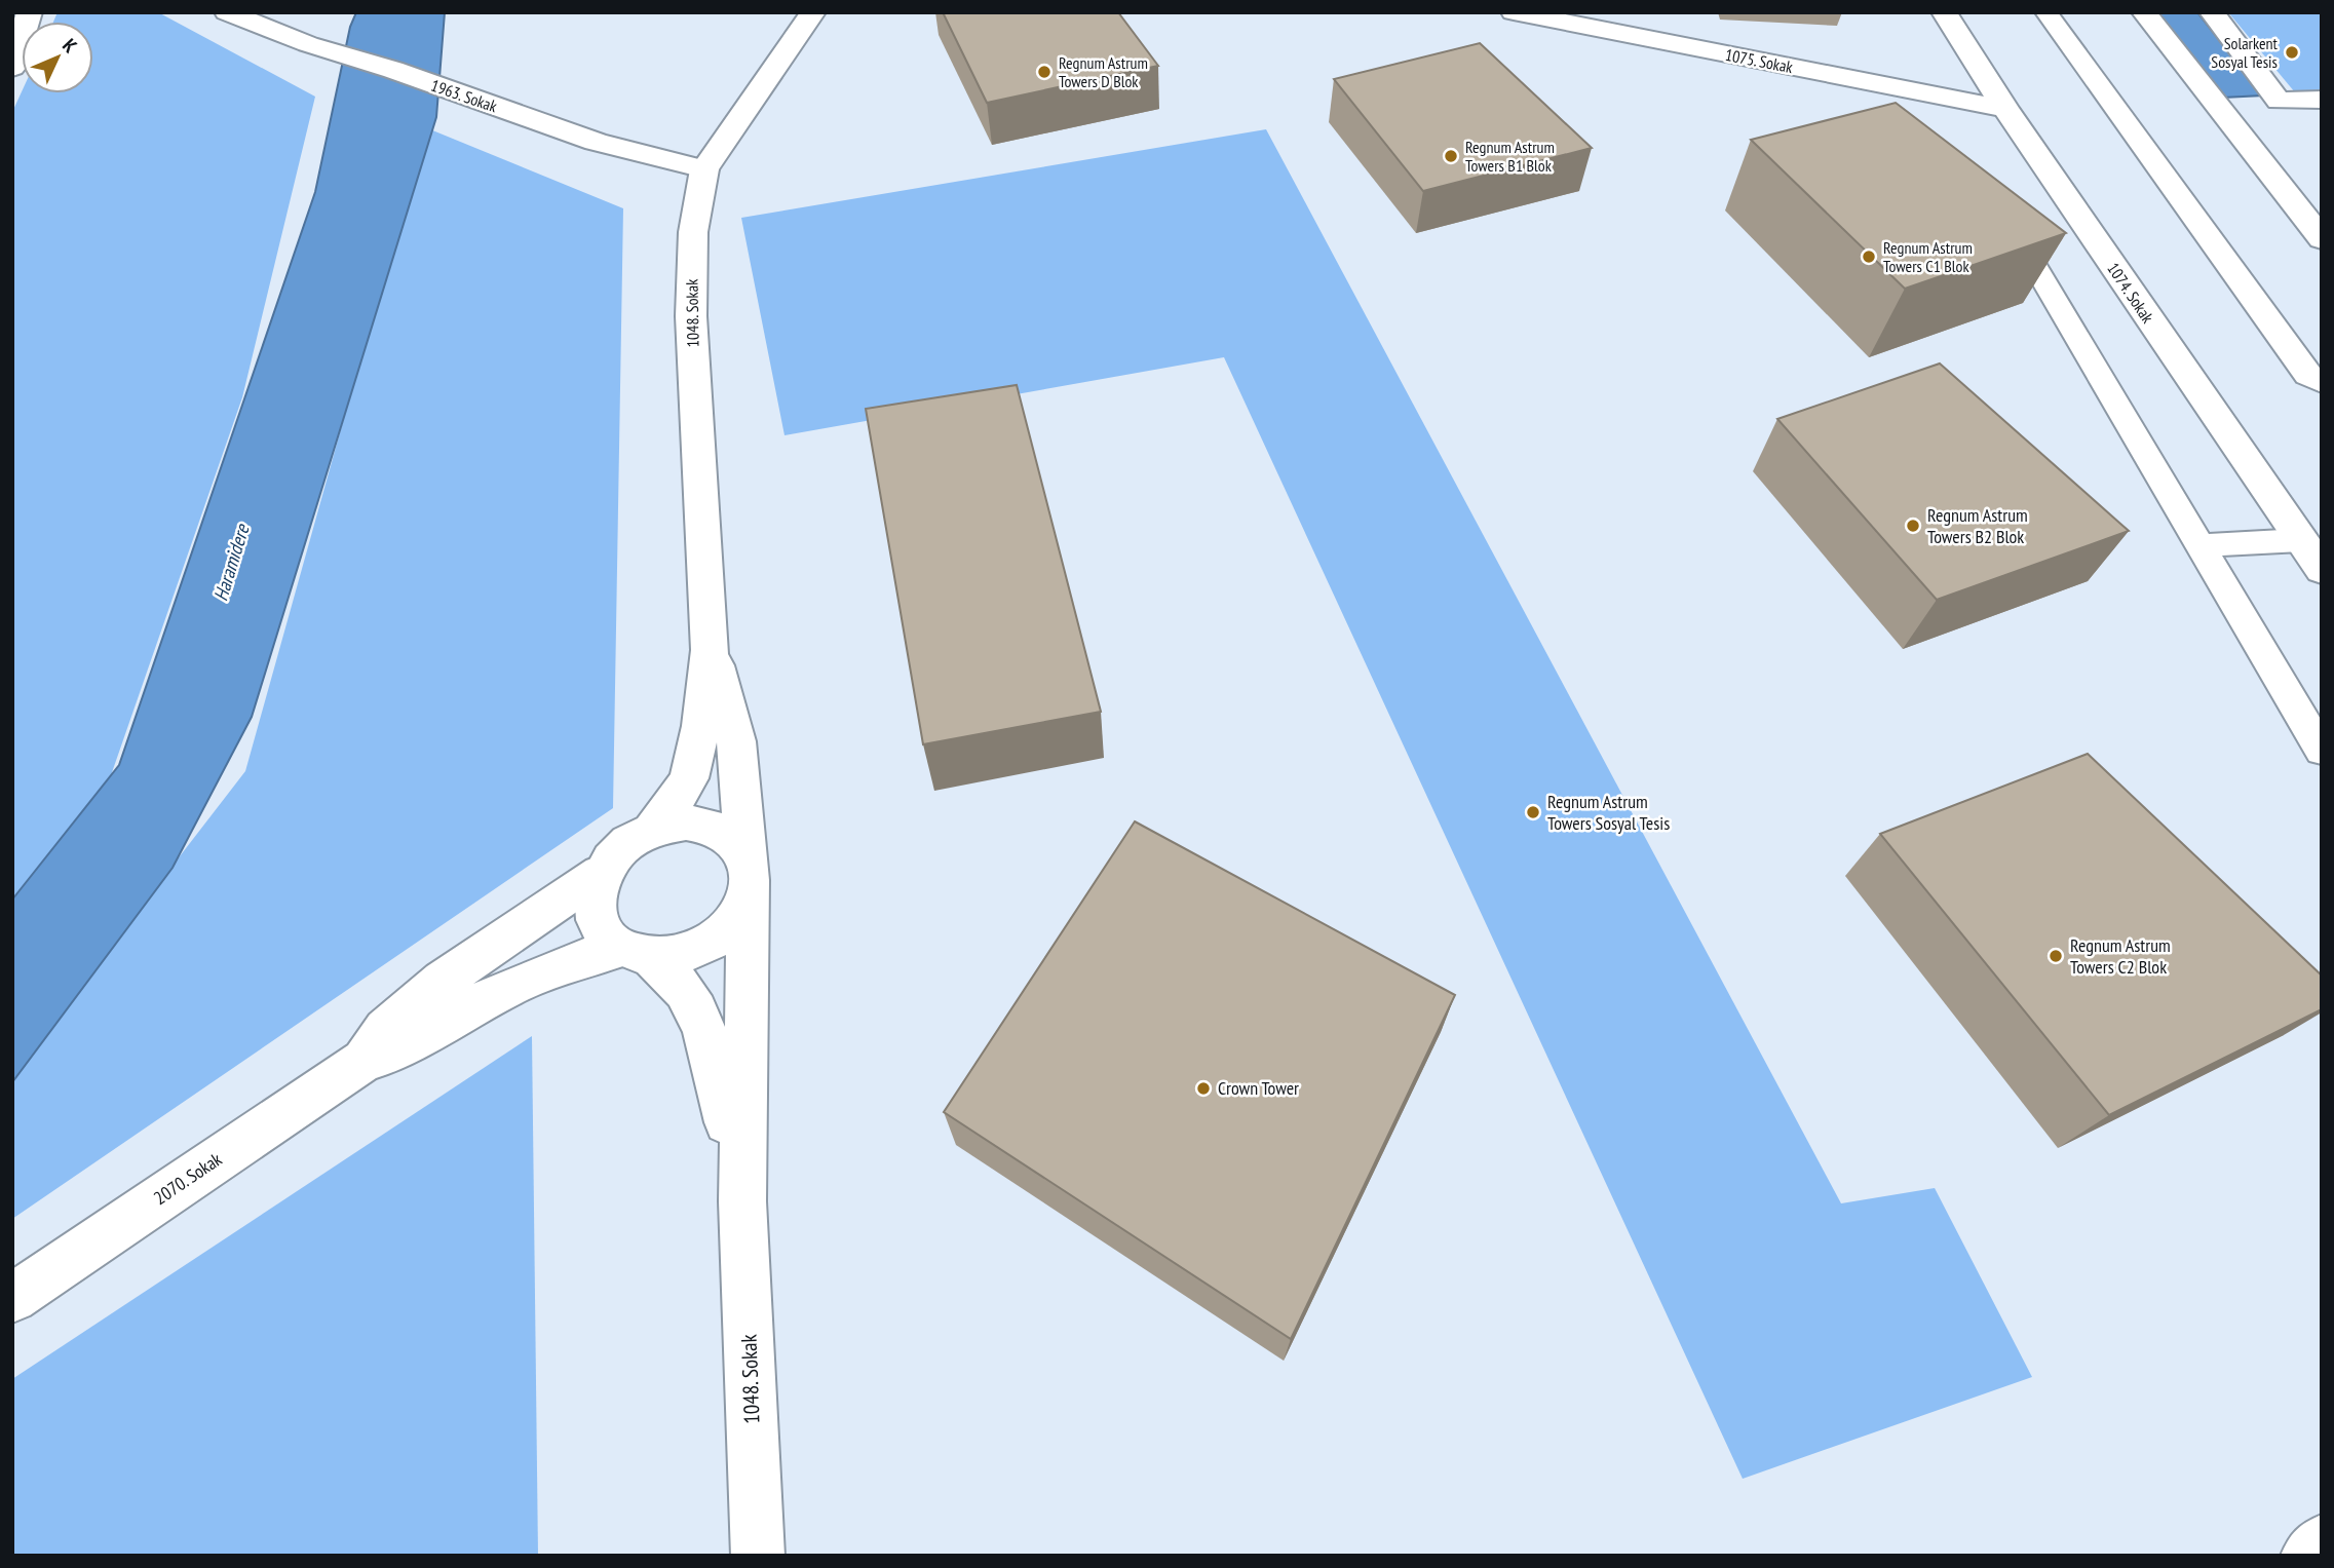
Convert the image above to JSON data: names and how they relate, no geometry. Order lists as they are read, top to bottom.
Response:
{
  "streets": {
    "main road": [
      "1075. Sokak",
      "1963. Sokak",
      "1074. Sokak",
      "1048. Sokak",
      "2070. Sokak"
    ]
  },
  "crossings": [
    ["1075. Sokak", "1074. Sokak"],
    ["1963. Sokak", "1048. Sokak"]
  ],
  "water": ["Haramidere"],
  "places": [
    "Solarkent Sosyal Tesis",
    "Regnum Astrum Towers D Blok",
    "Regnum Astrum Towers B1 Blok",
    "Regnum Astrum Towers C1 Blok",
    "Regnum Astrum Towers B2 Blok",
    "Regnum Astrum Towers Sosyal Tesis",
    "Regnum Astrum Towers C2 Blok",
    "Crown Tower"
  ],
  "north": "top right"
}
